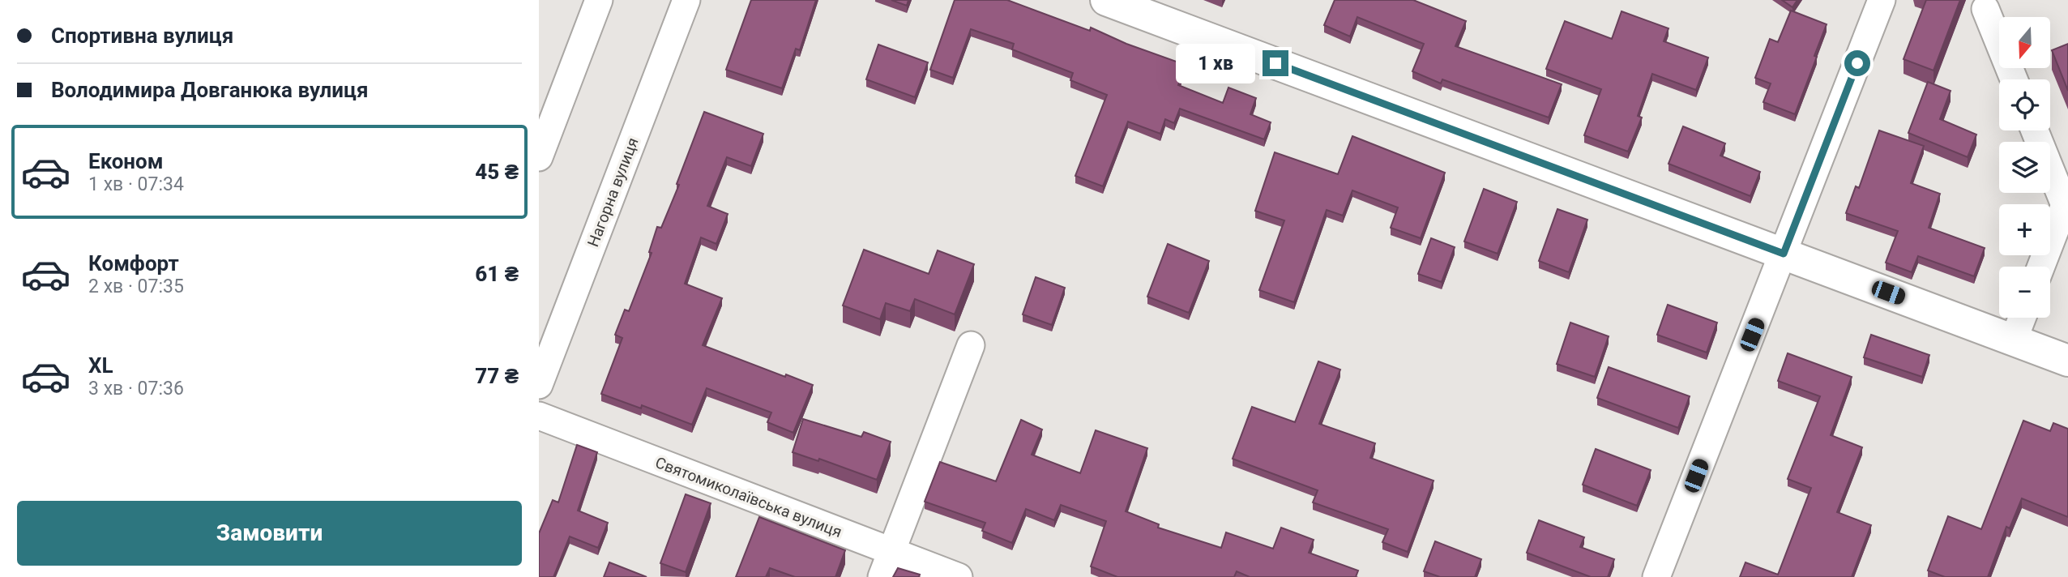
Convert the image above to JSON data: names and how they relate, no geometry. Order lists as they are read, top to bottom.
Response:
{
  "streets": {
    "street": ["Нагорна вулиця", "Святомиколаївська вулиця"]
  },
  "north": "bottom",
  "page": {
    "banner": ["Спортивна вулиця", "Володимира Довганюка вулиця"],
    "map_buttons": ["+", "−"],
    "bubble": "1 хв",
    "list": [
      {
        "name": "Економ",
        "note": "1 хв · 07:34",
        "value": "45 ₴"
      },
      {
        "name": "Комфорт",
        "note": "2 хв · 07:35",
        "value": "61 ₴"
      },
      {
        "name": "XL",
        "note": "3 хв · 07:36",
        "value": "77 ₴"
      }
    ],
    "buttons": "Замовити"
  }
}
